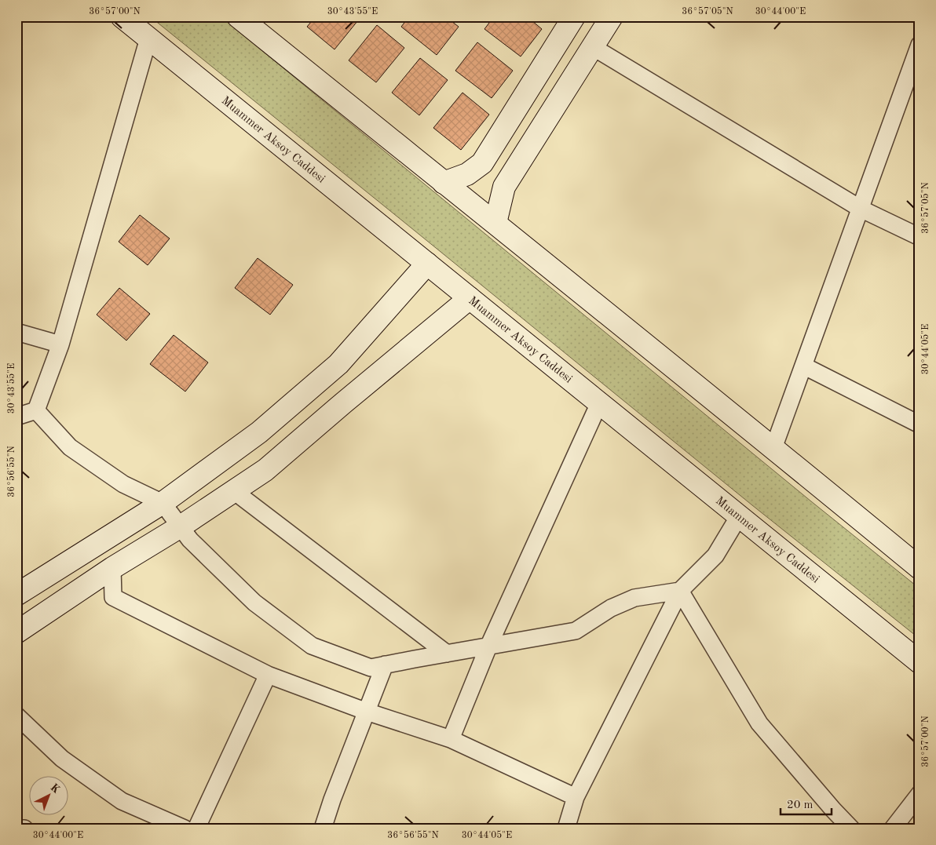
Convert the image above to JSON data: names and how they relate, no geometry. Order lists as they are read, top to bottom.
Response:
{
  "streets": {
    "main road": ["Muammer Aksoy Caddesi"]
  },
  "scale_bar": "20 m",
  "north": "top right",
  "coordinates": [
    "36°57'00\"N",
    "30°43'55\"E",
    "36°57'05\"N",
    "30°44'00\"E",
    "30°44'05\"E",
    "36°56'55\"N"
  ]
}
